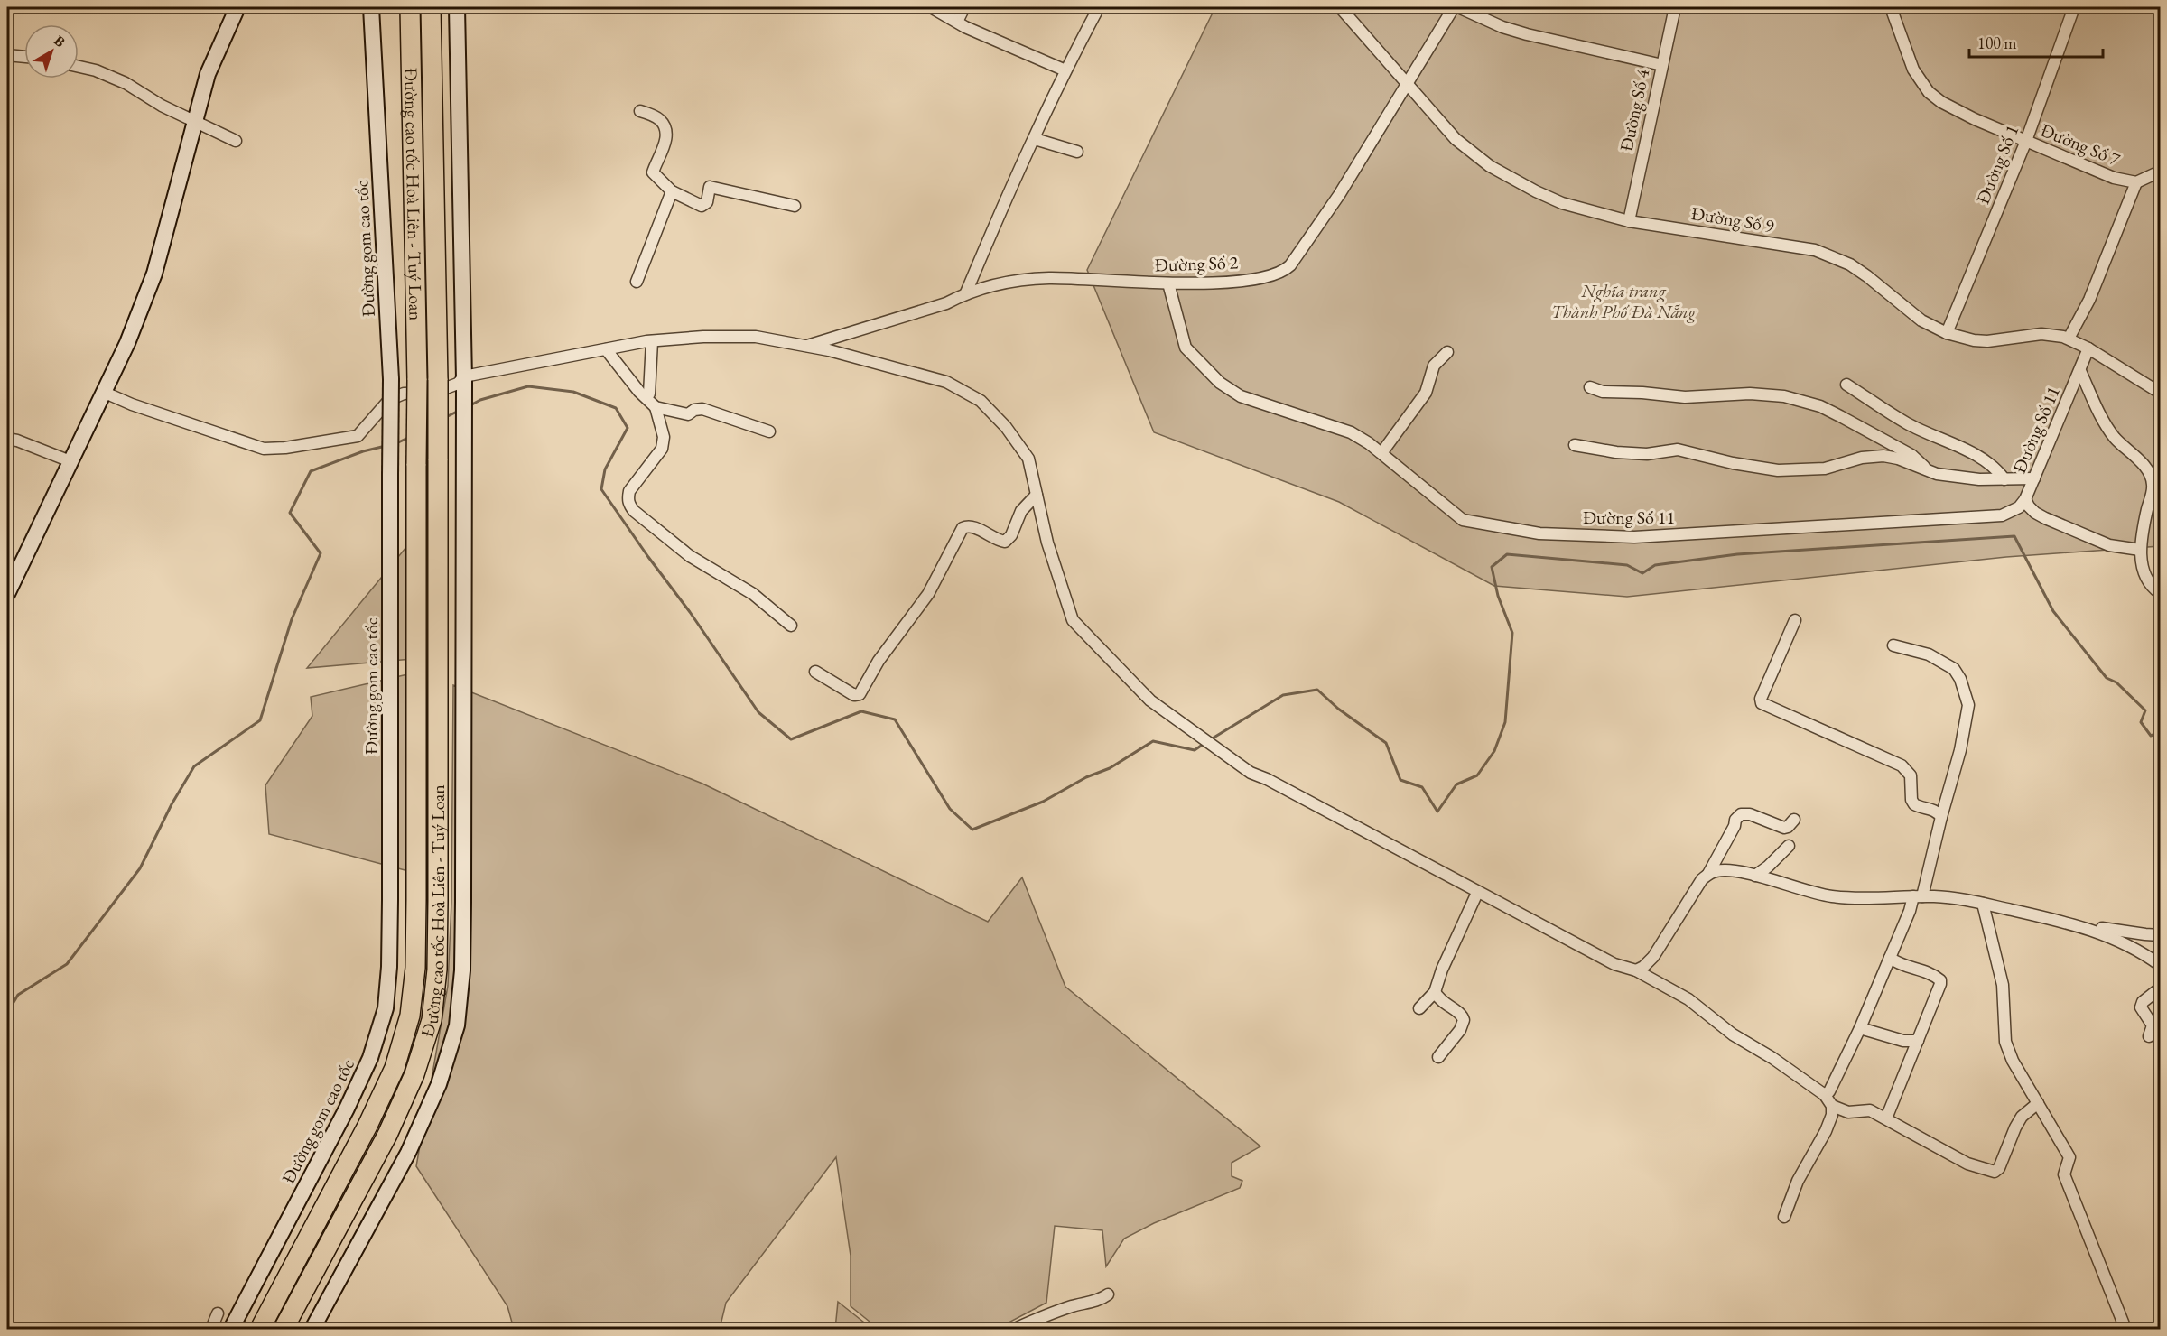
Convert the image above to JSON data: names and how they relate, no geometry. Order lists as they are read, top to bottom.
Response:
{
  "streets": {
    "highway": ["Đường cao tốc Hoà Liên - Tuý Loan"],
    "main road": ["Đường gom cao tốc"],
    "street": [
      "Đường Số 4",
      "Đường Số 7",
      "Đường Số 1",
      "Đường Số 9",
      "Đường Số 2",
      "Đường Số 11"
    ]
  },
  "crossings": [
    ["Đường Số 4", "Đường Số 9"],
    ["Đường Số 7", "Đường Số 1"],
    ["Đường Số 1", "Đường Số 9"],
    ["Đường Số 9", "Đường Số 2"],
    ["Đường Số 9", "Đường Số 11"],
    ["Đường Số 2", "Đường Số 11"]
  ],
  "parks": ["Nghĩa trang Thành Phố Đà Nẵng"],
  "scale_bar": "100 m",
  "north": "top right"
}
